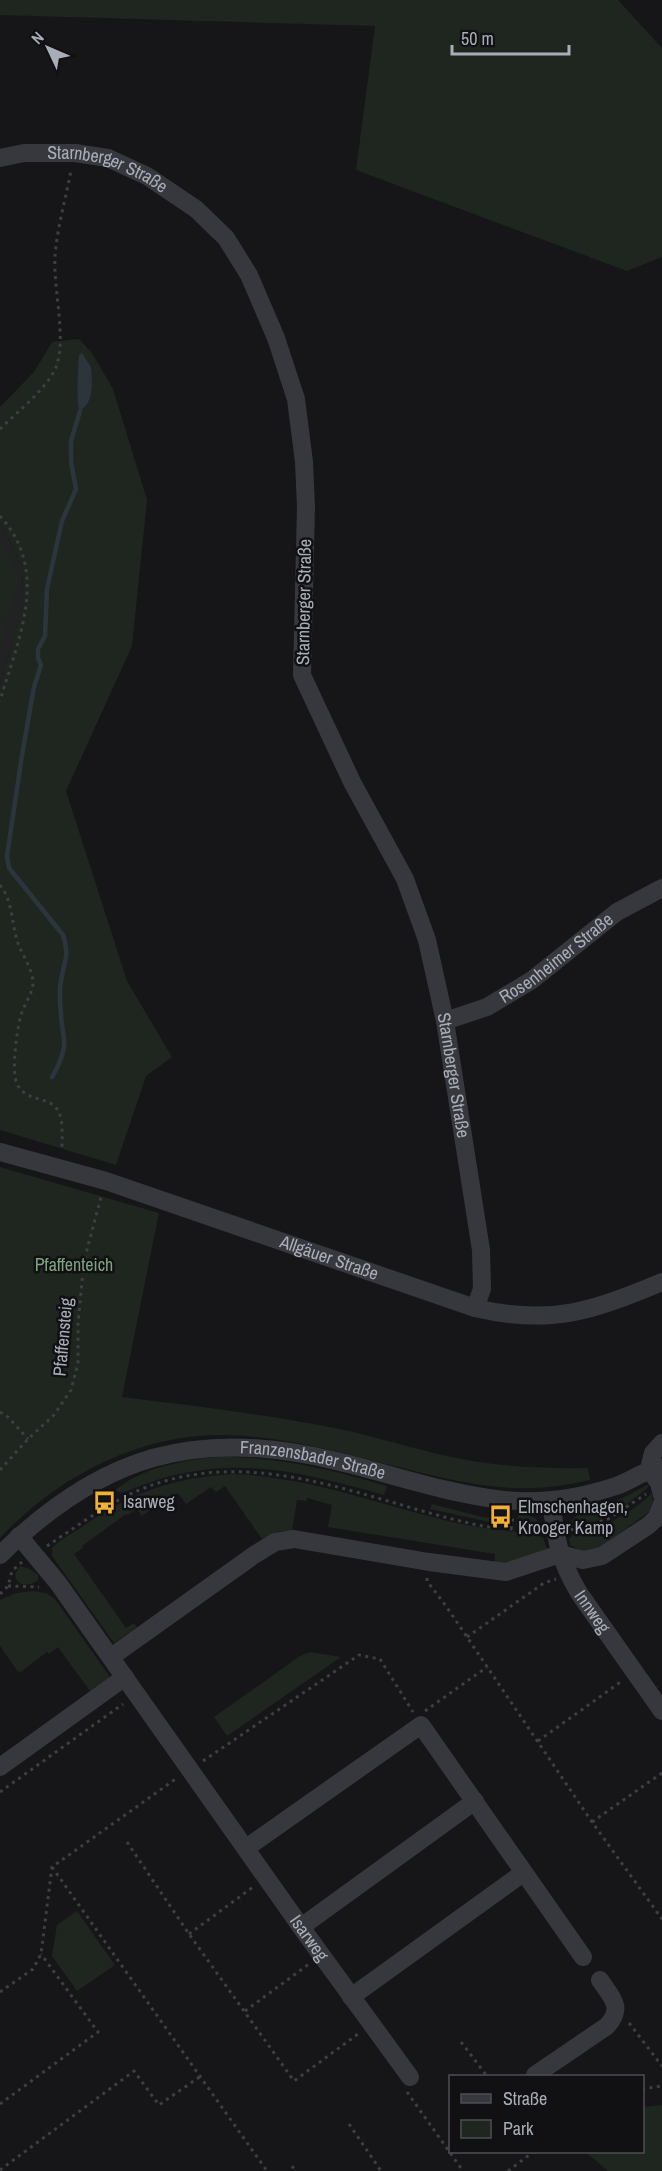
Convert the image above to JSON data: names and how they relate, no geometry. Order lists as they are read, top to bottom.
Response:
{
  "streets": {
    "street": [
      "Starnberger Straße",
      "Rosenheimer Straße",
      "Allgäuer Straße",
      "Franzensbader Straße",
      "Innweg",
      "Isarweg"
    ],
    "path": ["Pfaffensteig"]
  },
  "crossings": [
    ["Starnberger Straße", "Rosenheimer Straße"],
    ["Starnberger Straße", "Allgäuer Straße"],
    ["Allgäuer Straße", "Pfaffensteig"],
    ["Franzensbader Straße", "Innweg"],
    ["Franzensbader Straße", "Isarweg"]
  ],
  "parks": ["Pfaffenteich"],
  "places": {
    "bus stop": ["Isarweg", "Elmschenhagen, Krooger Kamp"]
  },
  "legend": ["Straße", "Park"],
  "scale_bar": "50 m",
  "north": "top left"
}
